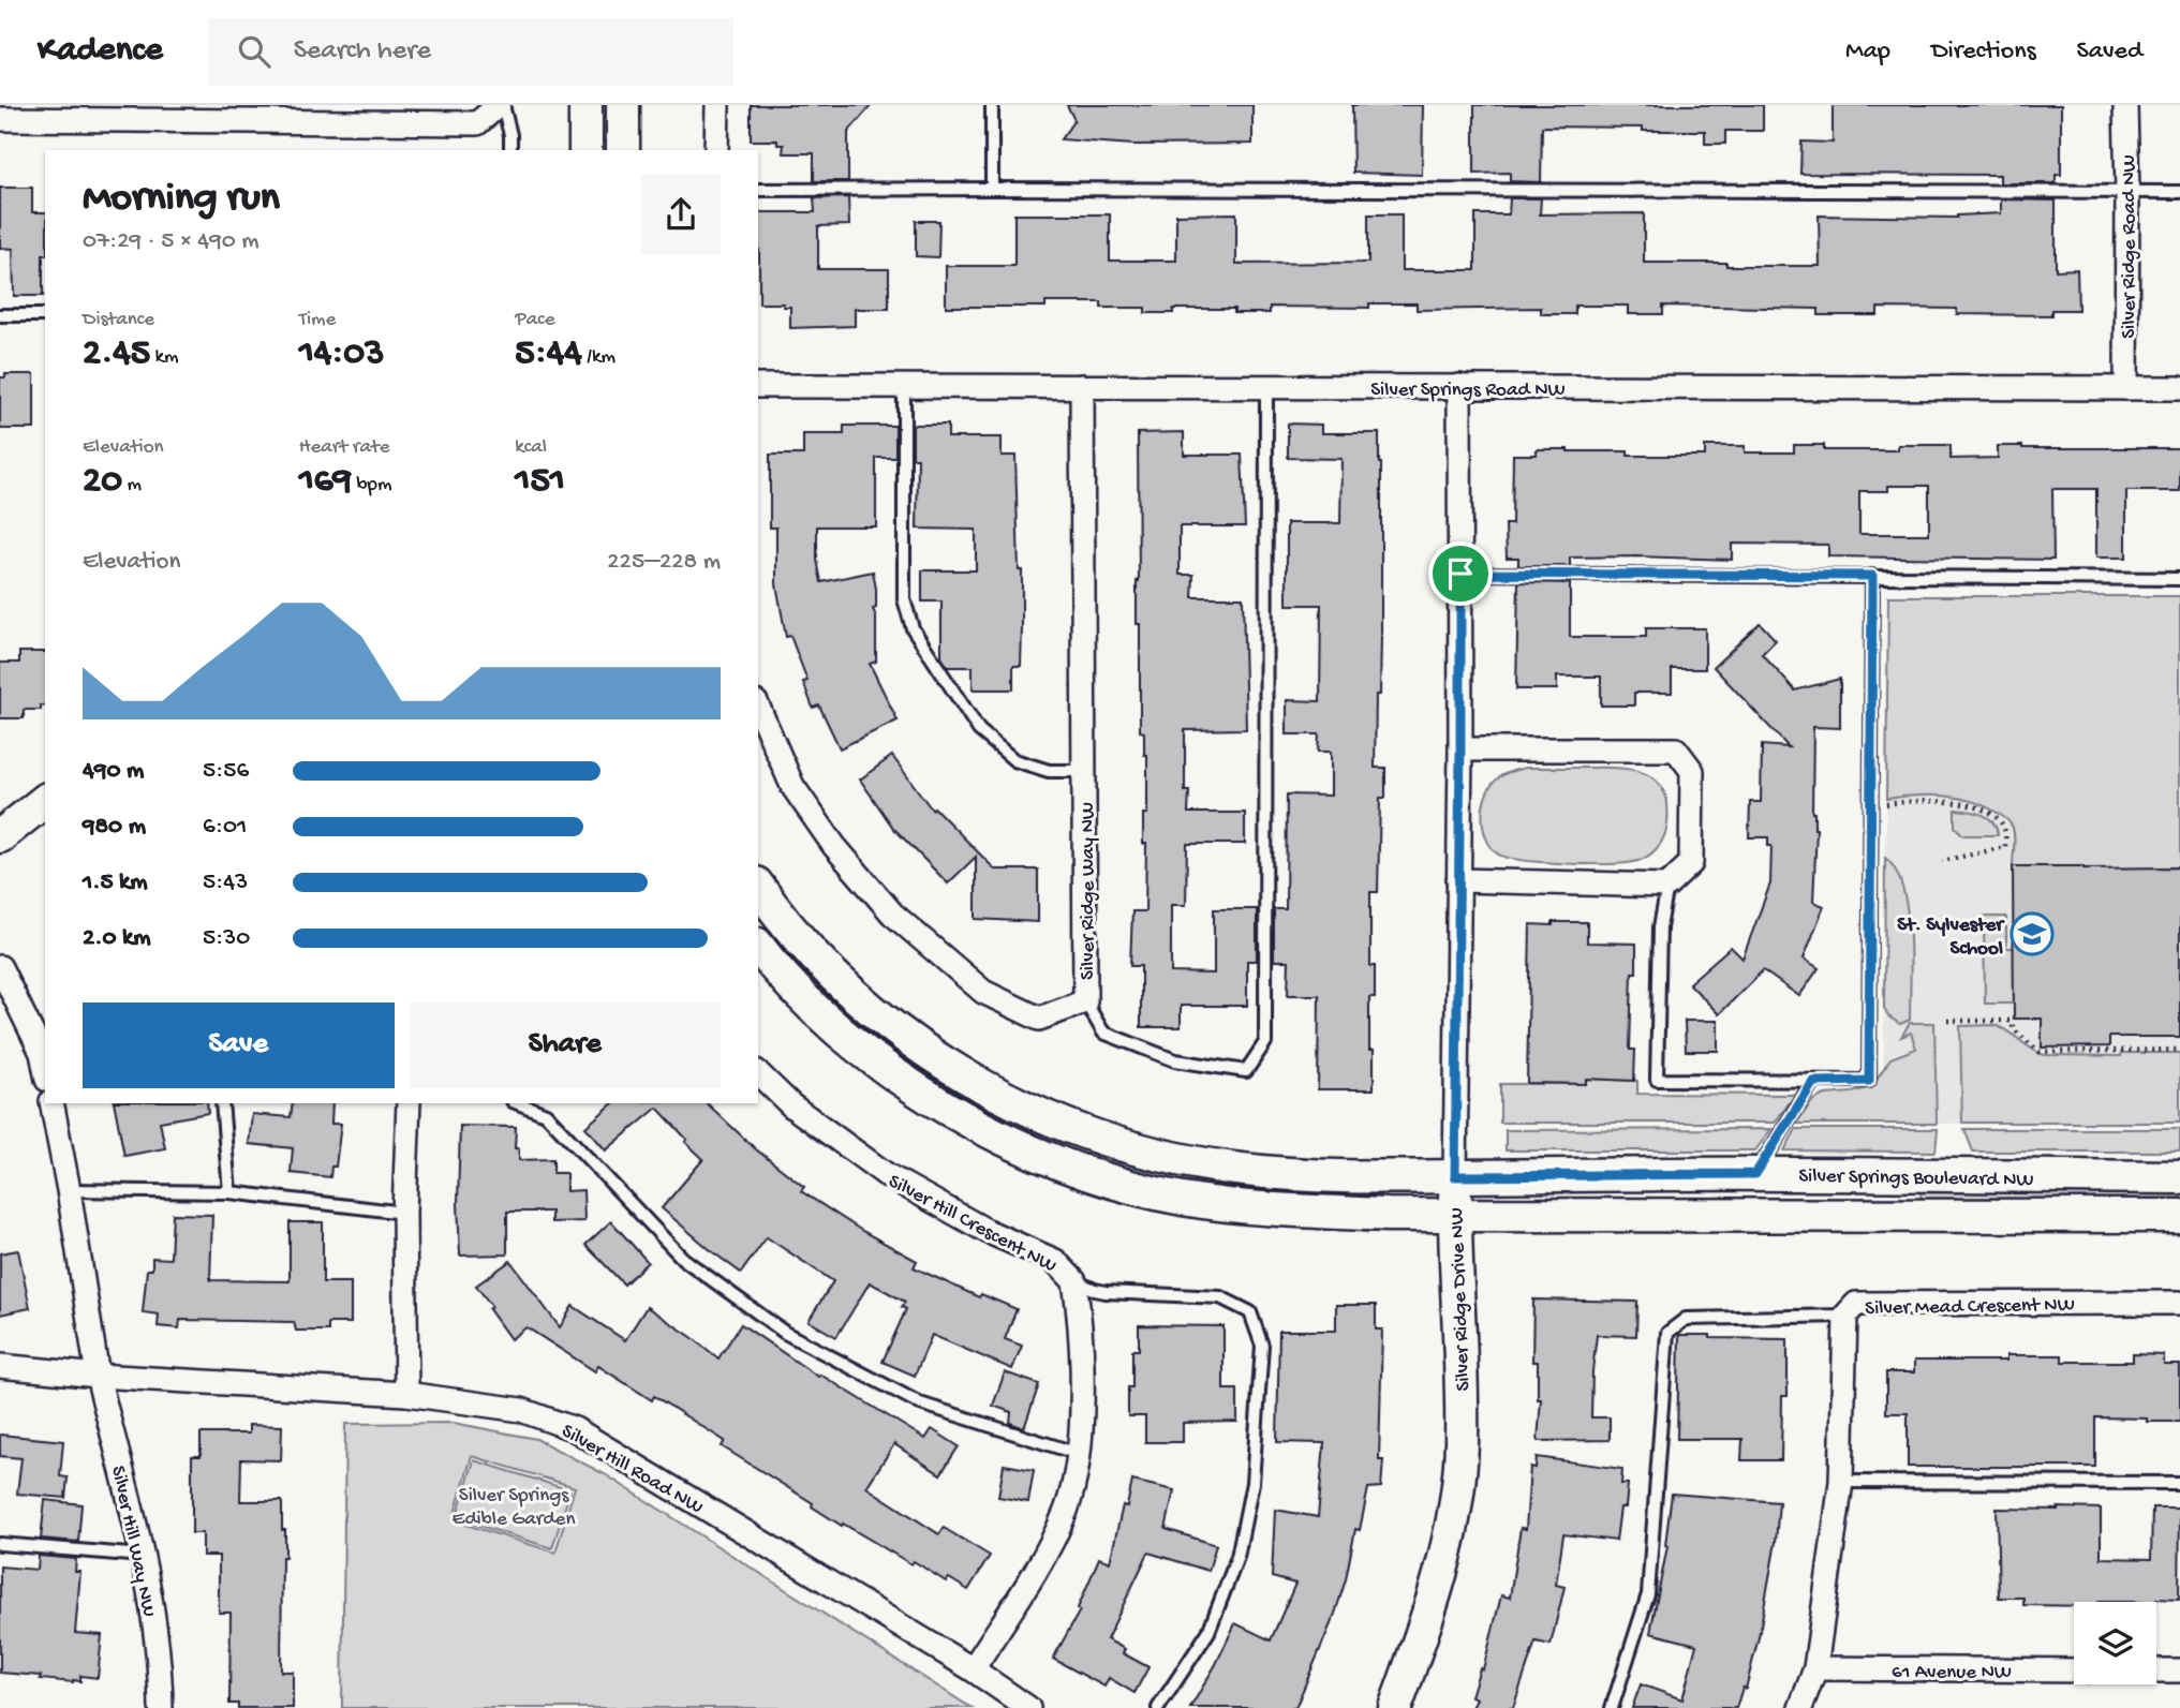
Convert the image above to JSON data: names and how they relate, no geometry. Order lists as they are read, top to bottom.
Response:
{
  "streets": {
    "street": [
      "Silver Ridge Road NW",
      "Silver Springs Road NW",
      "Silver Ridge Way NW",
      "Silver Springs Boulevard NW",
      "Silver Hill Crescent NW",
      "Silver Ridge Drive NW",
      "Silver Mead Crescent NW",
      "Silver Hill Road NW",
      "Silver Hill Way NW",
      "61 Avenue NW"
    ]
  },
  "crossings": [
    ["Silver Ridge Road NW", "Silver Springs Road NW"],
    ["Silver Springs Road NW", "Silver Ridge Way NW"],
    ["Silver Springs Road NW", "Silver Ridge Drive NW"],
    ["Silver Springs Boulevard NW", "Silver Ridge Drive NW"],
    ["Silver Hill Crescent NW", "Silver Hill Road NW"],
    ["Silver Mead Crescent NW", "61 Avenue NW"],
    ["Silver Hill Road NW", "Silver Hill Way NW"]
  ],
  "parks": ["Silver Springs Edible Garden"],
  "places": {
    "school or university": ["St. Sylvester School"]
  },
  "page": {
    "header": "Kadence",
    "search": "Search here",
    "nav": ["Map", "Directions", "Saved"],
    "heading": ["Morning run", "07:29 · 5 × 490 m"],
    "stats": [
      ["Distance", "2.45 km"],
      ["Time", "14:03"],
      ["Pace", "5:44 /km"],
      ["Elevation", "20 m"],
      ["Heart rate", "169 bpm"],
      ["kcal", "151"]
    ],
    "chart": ["Elevation", "225–228 m"],
    "list": [
      {
        "name": "490 m",
        "note": "5:56"
      },
      {
        "name": "980 m",
        "note": "6:01"
      },
      {
        "name": "1.5 km",
        "note": "5:43"
      },
      {
        "name": "2.0 km",
        "note": "5:30"
      }
    ],
    "buttons": ["Save", "Share"]
  }
}
